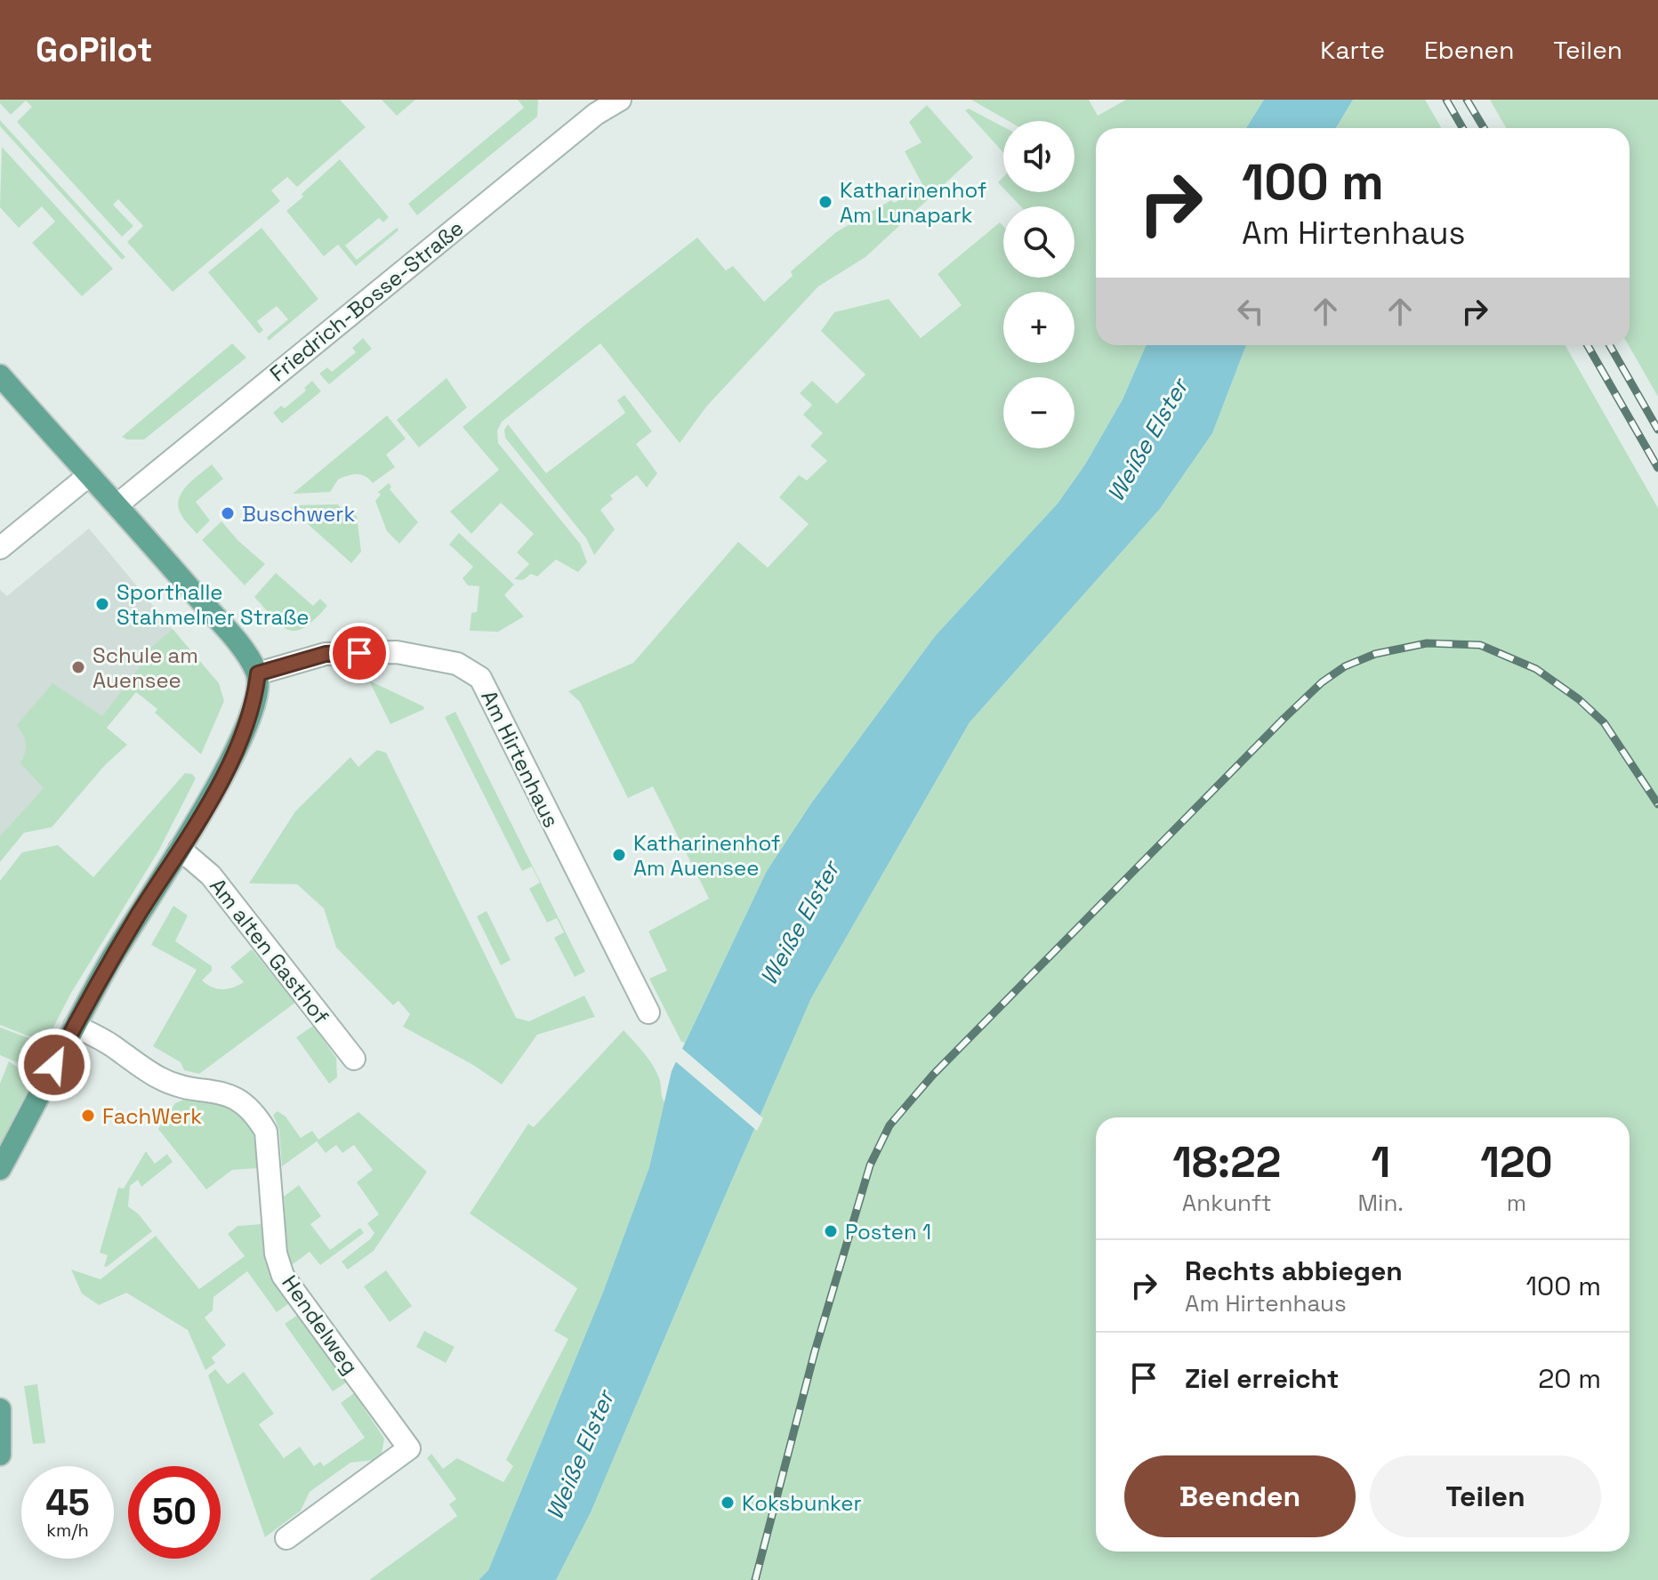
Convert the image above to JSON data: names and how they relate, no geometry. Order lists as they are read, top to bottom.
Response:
{
  "streets": {
    "street": [
      "Friedrich-Bosse-Straße",
      "Am Hirtenhaus",
      "Am alten Gasthof",
      "Hendelweg"
    ]
  },
  "water": ["Weiße Elster"],
  "places": [
    "Katharinenhof Am Lunapark",
    "Buschwerk",
    "Sporthalle Stahmelner Straße",
    "Schule am Auensee",
    "Katharinenhof Am Auensee",
    "FachWerk",
    "Posten 1",
    "Koksbunker"
  ],
  "page": {
    "header": "GoPilot",
    "nav": ["Karte", "Ebenen", "Teilen"],
    "map_buttons": ["+", "−"],
    "turn": ["100 m", "Am Hirtenhaus"],
    "eta": [
      "18:22",
      "Ankunft",
      "1",
      "Min.",
      "120",
      "m"
    ],
    "list": [
      {
        "name": "Rechts abbiegen",
        "note": "Am Hirtenhaus",
        "value": "100 m"
      },
      {
        "name": "Ziel erreicht",
        "value": "20 m"
      }
    ],
    "buttons": ["Beenden", "Teilen"],
    "speed": "45 km/h",
    "limit": "50"
  }
}
